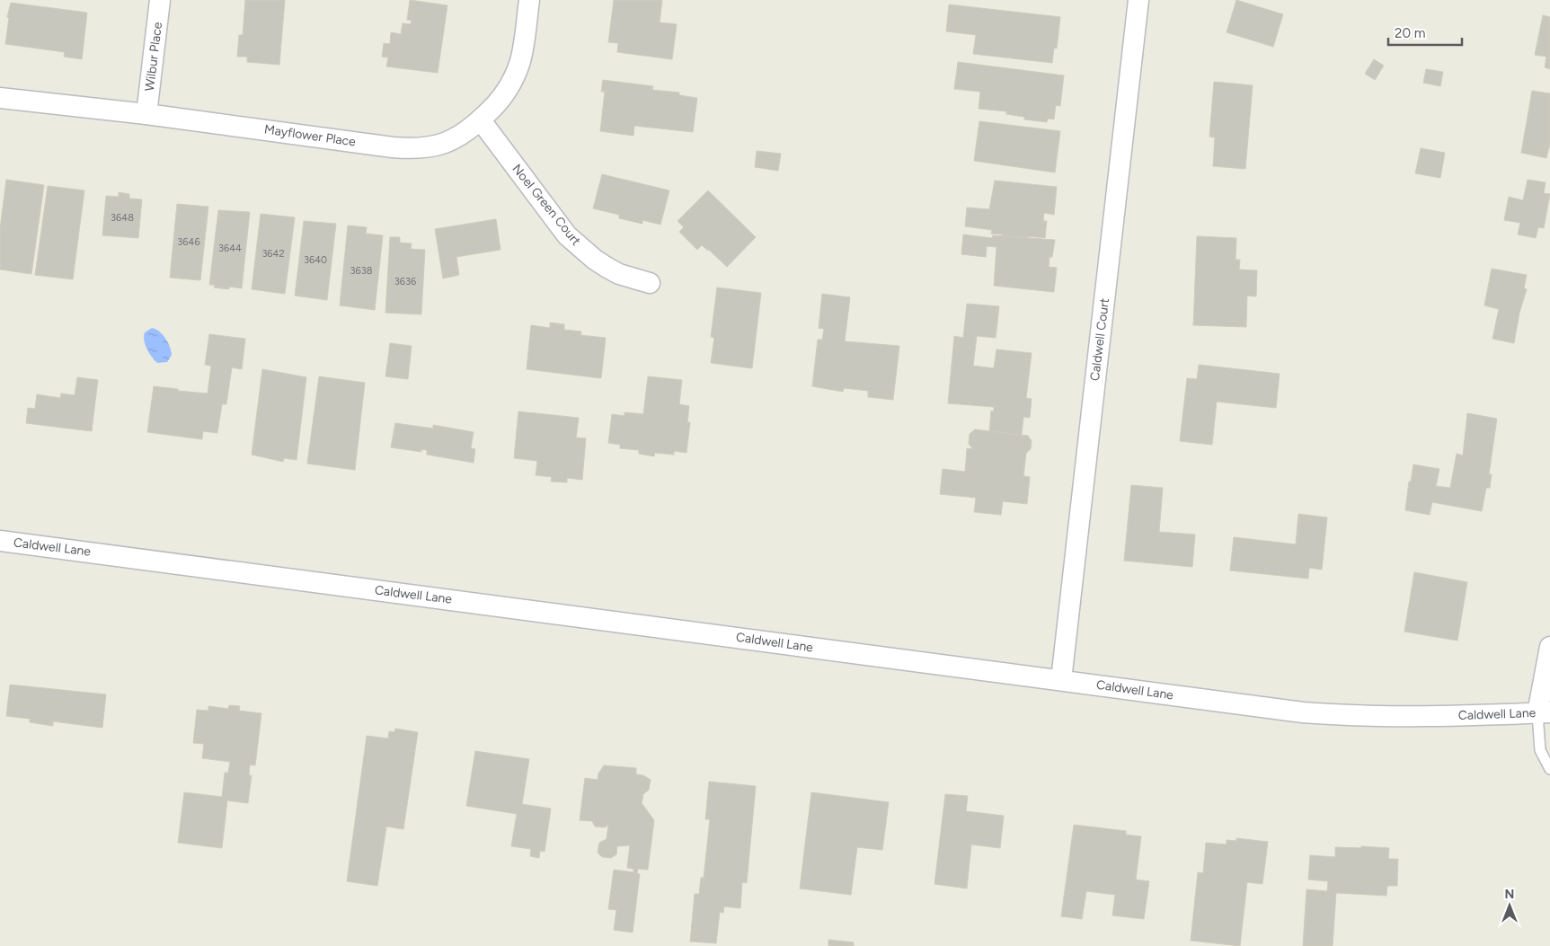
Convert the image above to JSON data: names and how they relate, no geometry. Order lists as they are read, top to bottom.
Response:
{
  "streets": {
    "street": [
      "Wilbur Place",
      "Mayflower Place",
      "Noel Green Court",
      "Caldwell Court",
      "Caldwell Lane"
    ]
  },
  "crossings": [
    ["Wilbur Place", "Mayflower Place"],
    ["Mayflower Place", "Noel Green Court"],
    ["Caldwell Court", "Caldwell Lane"]
  ],
  "house_numbers": [
    "3648",
    "3646",
    "3644",
    "3642",
    "3640",
    "3638",
    "3636"
  ],
  "scale_bar": "20 m",
  "north": "top"
}
